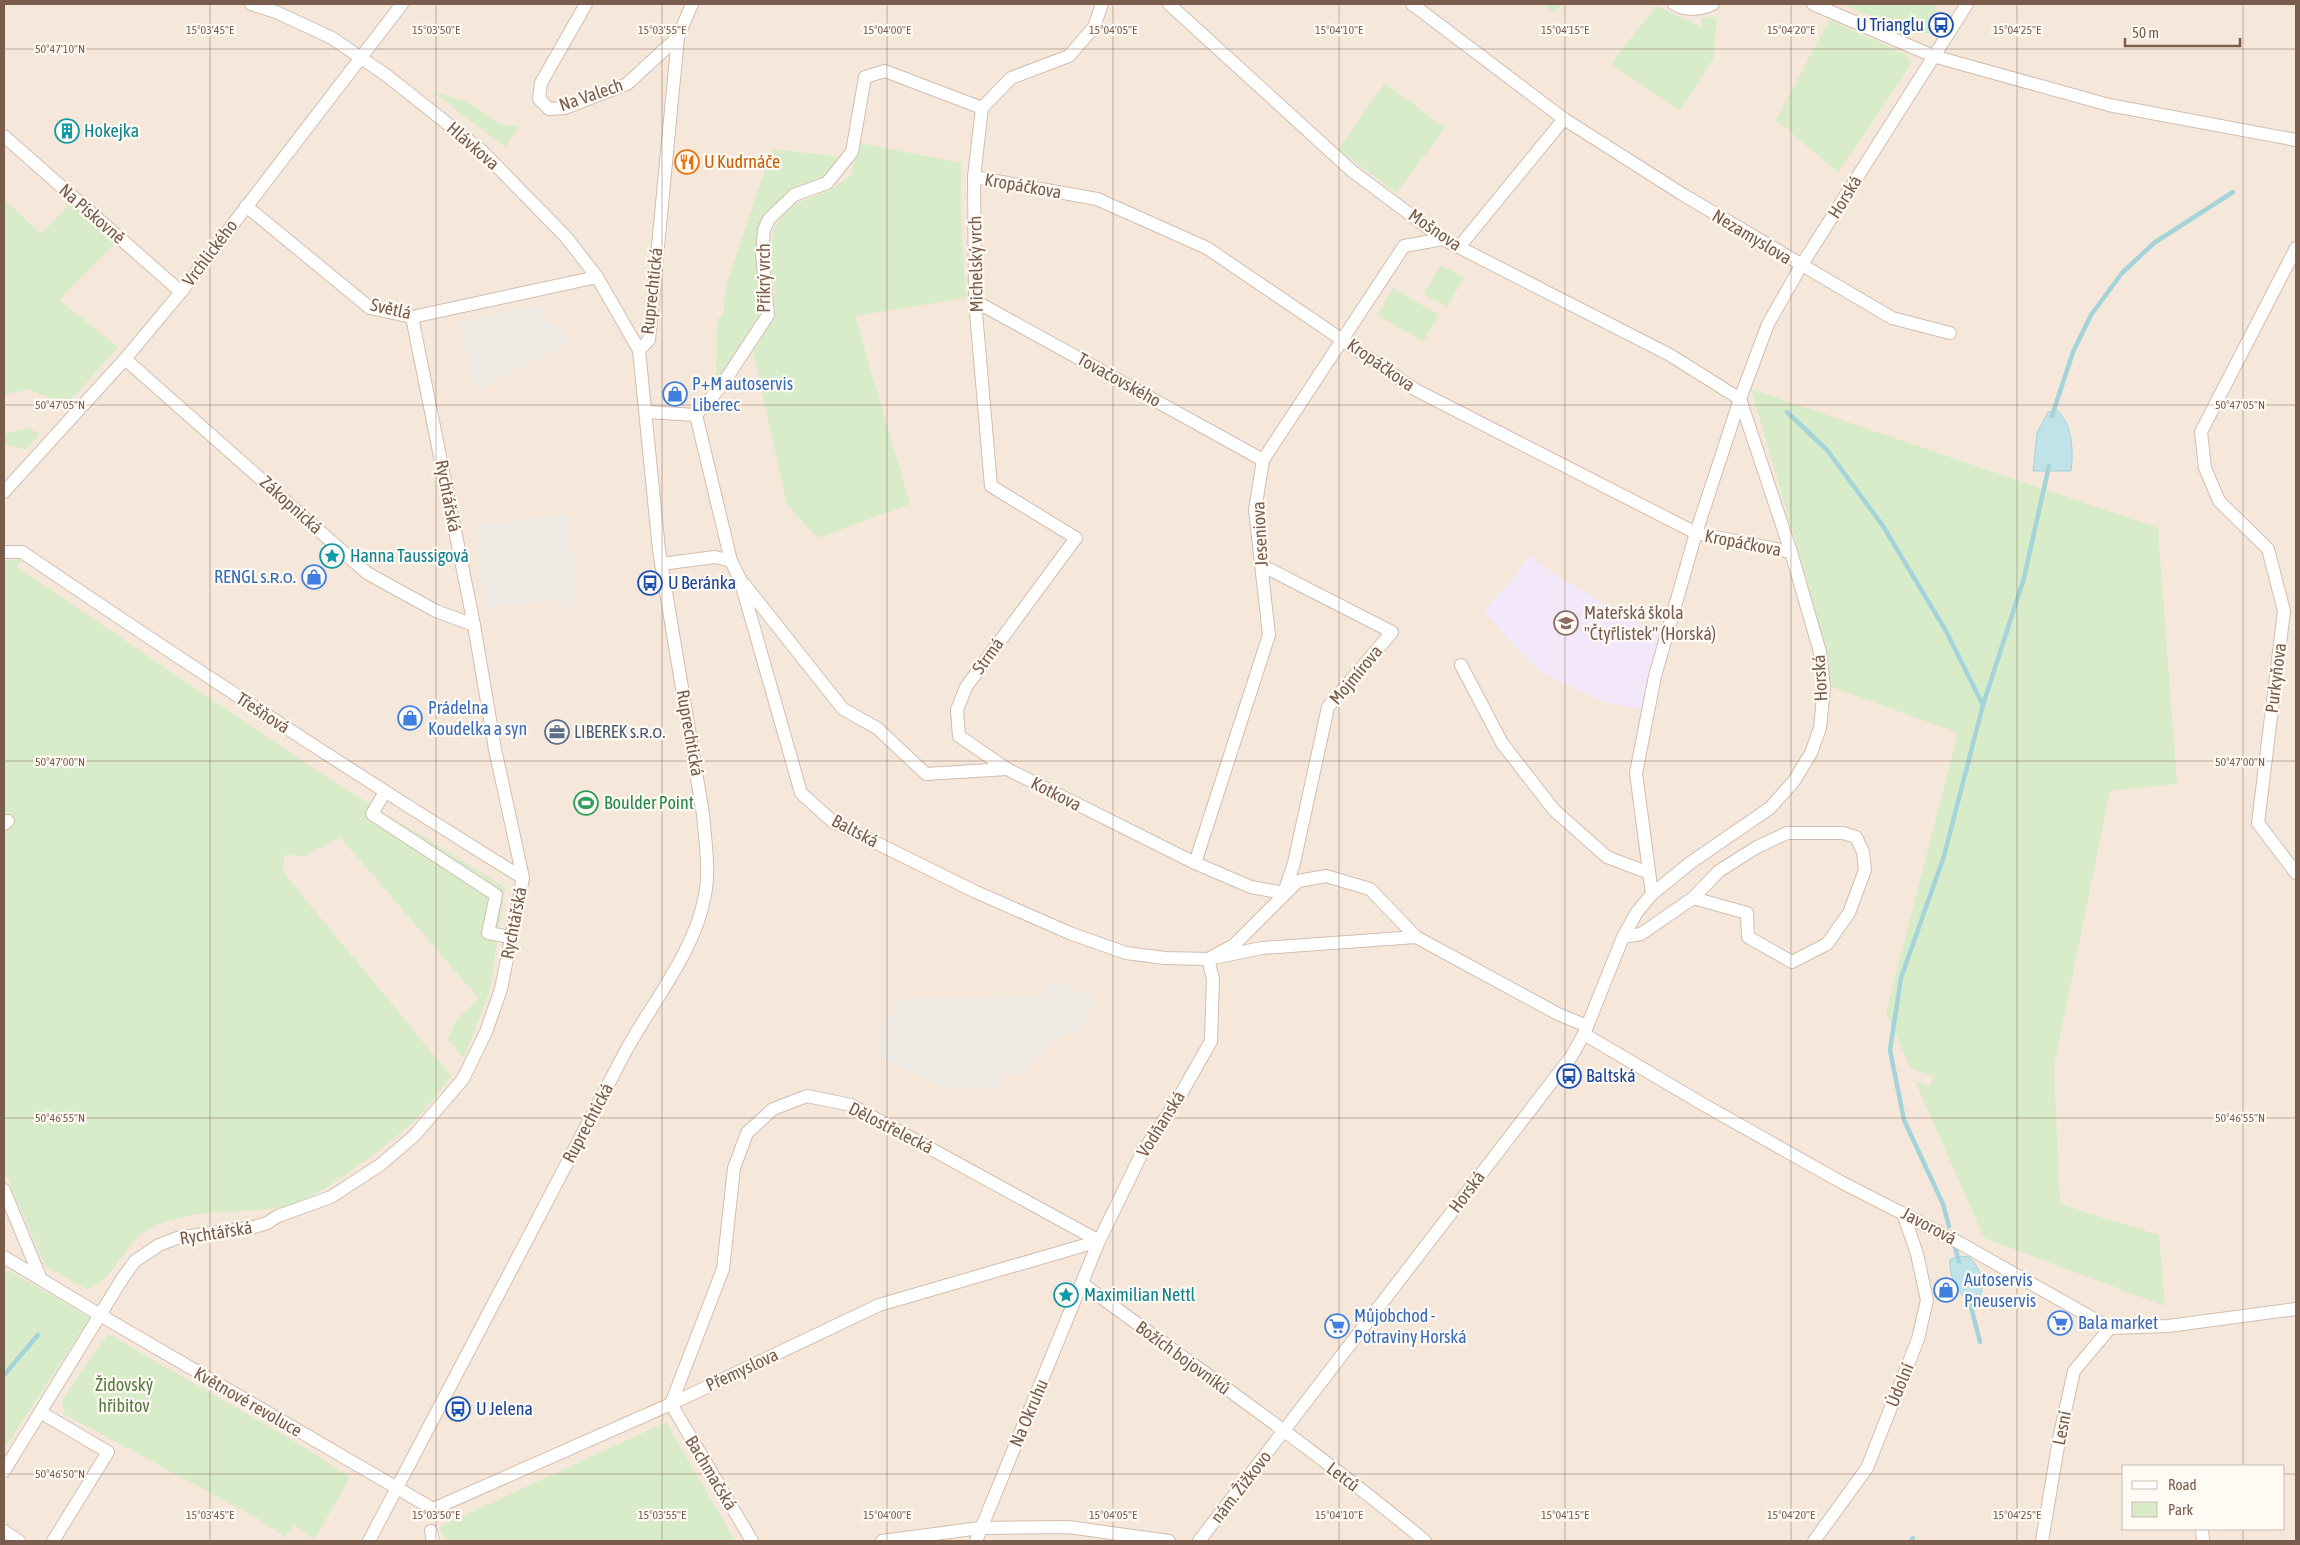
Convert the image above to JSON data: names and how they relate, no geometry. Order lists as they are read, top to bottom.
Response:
{
  "streets": {
    "street": [
      "Na Valech",
      "Hlávkova",
      "Kropáčkova",
      "Horská",
      "Na Pískovně",
      "Mošnova",
      "Nezamyslova",
      "Vrchlického",
      "Michelský vrch",
      "Příkrý vrch",
      "Ruprechtická",
      "Světlá",
      "Tovačovského",
      "Rychtářská",
      "Zákopnická",
      "Jeseniova",
      "Strmá",
      "Mojmírova",
      "Purkyňova",
      "Třešňová",
      "Kotkova",
      "Baltská",
      "Vodňanská",
      "Dělostřelecká",
      "Javorová",
      "Božích bojovníků",
      "Přemyslova",
      "Údolní",
      "Květnové revoluce",
      "Na Okruhu",
      "Lesní",
      "Bachmačská",
      "Letců",
      "nám. Žižkovo"
    ]
  },
  "crossings": [
    ["Na Valech", "Ruprechtická"],
    ["Hlávkova", "Vrchlického"],
    ["Hlávkova", "Ruprechtická"],
    ["Hlávkova", "Světlá"],
    ["Kropáčkova", "Horská"],
    ["Kropáčkova", "Michelský vrch"],
    ["Kropáčkova", "Jeseniova"],
    ["Horská", "Mošnova"],
    ["Horská", "Nezamyslova"],
    ["Horská", "Javorová"],
    ["Horská", "Božích bojovníků"],
    ["Horská", "Letců"],
    ["Horská", "nám. Žižkovo"],
    ["Na Pískovně", "Vrchlického"],
    ["Mošnova", "Jeseniova"],
    ["Vrchlického", "Světlá"],
    ["Vrchlického", "Zákopnická"],
    ["Michelský vrch", "Příkrý vrch"],
    ["Michelský vrch", "Tovačovského"],
    ["Michelský vrch", "Strmá"],
    ["Ruprechtická", "Přemyslova"],
    ["Ruprechtická", "Květnové revoluce"],
    ["Světlá", "Rychtářská"],
    ["Tovačovského", "Jeseniova"],
    ["Rychtářská", "Zákopnická"],
    ["Rychtářská", "Třešňová"],
    ["Rychtářská", "Květnové revoluce"],
    ["Jeseniova", "Mojmírova"],
    ["Jeseniova", "Kotkova"],
    ["Strmá", "Kotkova"],
    ["Mojmírova", "Kotkova"],
    ["Mojmírova", "Baltská"],
    ["Kotkova", "Baltská"],
    ["Baltská", "Vodňanská"],
    ["Vodňanská", "Dělostřelecká"],
    ["Vodňanská", "Božích bojovníků"],
    ["Vodňanská", "Přemyslova"],
    ["Vodňanská", "Na Okruhu"],
    ["Dělostřelecká", "Přemyslova"],
    ["Dělostřelecká", "Bachmačská"],
    ["Javorová", "Údolní"],
    ["Javorová", "Lesní"],
    ["Božích bojovníků", "Na Okruhu"],
    ["Božích bojovníků", "Letců"],
    ["Božích bojovníků", "nám. Žižkovo"],
    ["Přemyslova", "Květnové revoluce"],
    ["Přemyslova", "Bachmačská"],
    ["Letců", "nám. Žižkovo"]
  ],
  "parks": ["Židovský hřibitov"],
  "places": {
    "bus stop": [
      "U Trianglu",
      "U Beránka",
      "Baltská",
      "U Jelena"
    ],
    "building": ["Hokejka"],
    "restaurant": ["U Kudrnáče"],
    "shop": [
      "P+M autoservis Liberec",
      "RENGL s.ʀ.ᴏ.",
      "Prádelna Koudelka a syn",
      "Autoservis Pneuservis"
    ],
    "place": ["Hanna Taussigová", "Maximilian Nettl"],
    "school or university": ["Mateřská škola \"Čtyřlístek\" (Horská)"],
    "office": ["LIBEREK s.ʀ.ᴏ."],
    "sports": ["Boulder Point"],
    "supermarket": ["Bala market", "Můjobchod - Potraviny Horská"]
  },
  "legend": ["Road", "Park"],
  "scale_bar": "50 m",
  "coordinates": [
    "15°03'45\"E",
    "15°03'50\"E",
    "15°03'55\"E",
    "15°04'00\"E",
    "15°04'05\"E",
    "15°04'10\"E",
    "15°04'15\"E",
    "15°04'20\"E",
    "15°04'25\"E",
    "50°47'10\"N",
    "50°47'05\"N",
    "50°47'00\"N",
    "50°46'55\"N",
    "50°46'50\"N"
  ]
}
